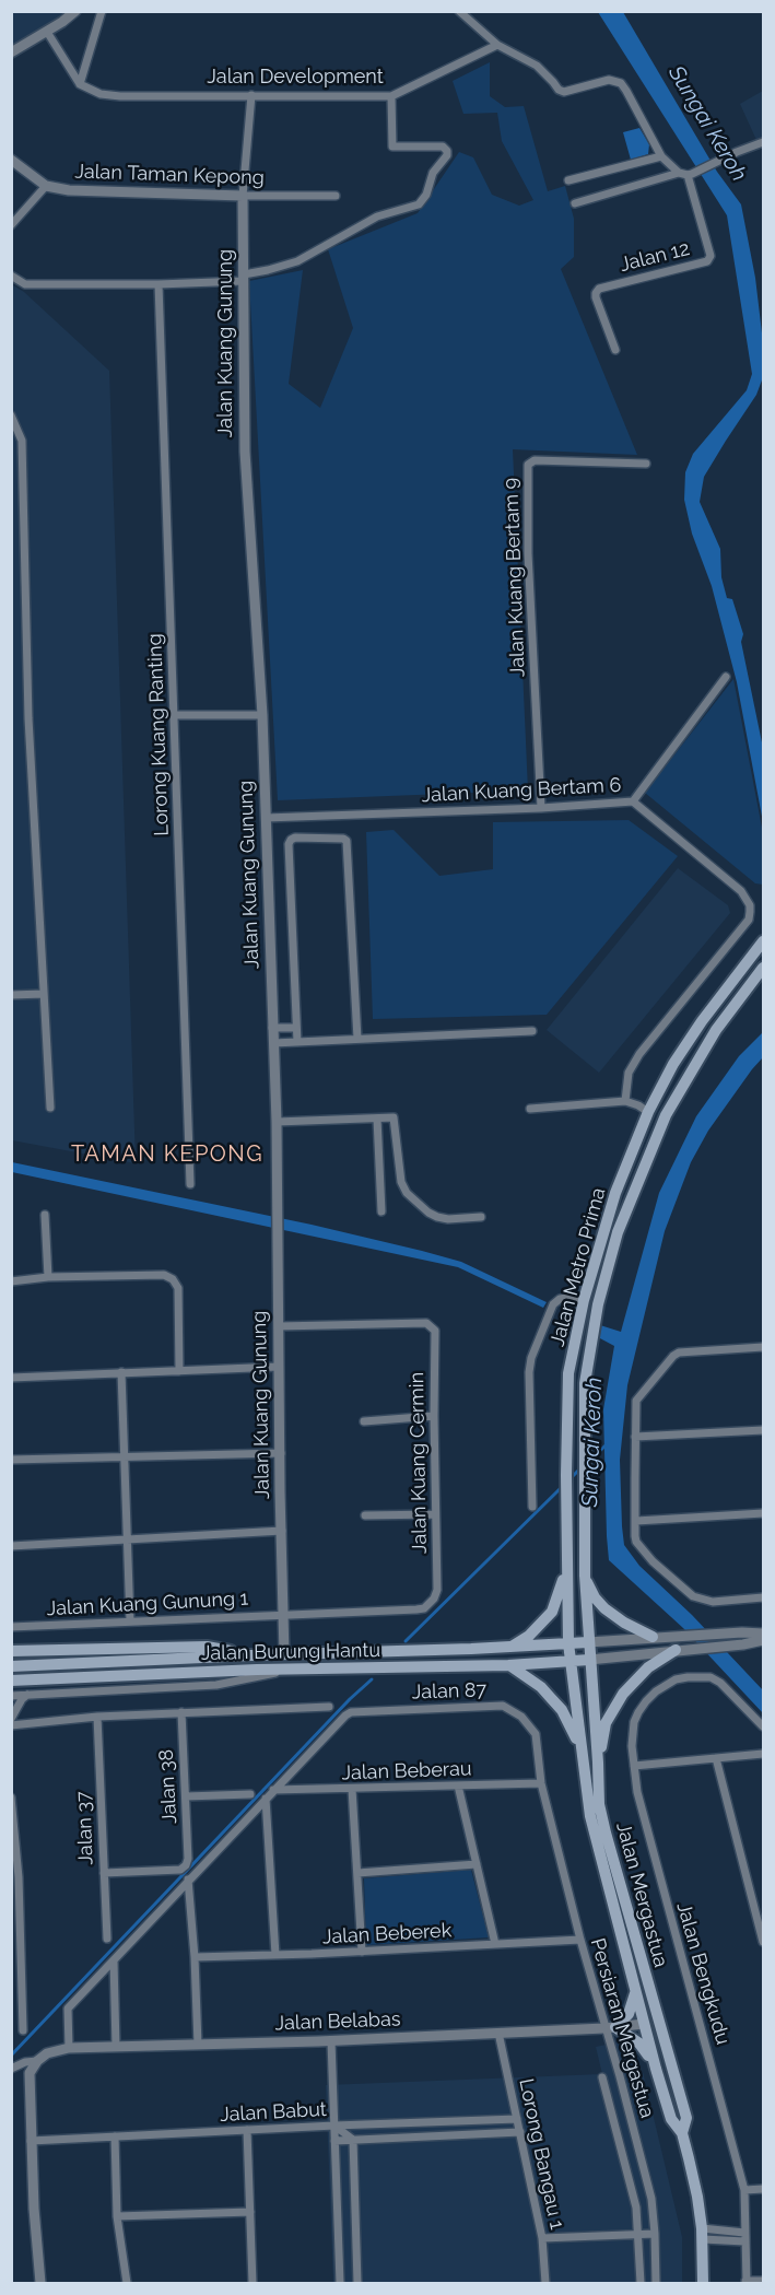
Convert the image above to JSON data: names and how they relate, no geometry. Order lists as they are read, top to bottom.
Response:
{
  "streets": {
    "main road": ["Jalan Metro Prima", "Jalan Burung Hantu", "Jalan Mergastua"],
    "street": [
      "Jalan Development",
      "Jalan Taman Kepong",
      "Jalan 12",
      "Jalan Kuang Gunung",
      "Jalan Kuang Bertam 9",
      "Lorong Kuang Ranting",
      "Jalan Kuang Bertam 6",
      "Jalan Kuang Cermin",
      "Jalan Kuang Gunung 1",
      "Jalan 87",
      "Jalan Beberau",
      "Jalan 38",
      "Jalan 37",
      "Jalan Beberek",
      "Jalan Bengkudu",
      "Jalan Belabas",
      "Persiaran Mergastua",
      "Jalan Babut",
      "Lorong Bangau 1"
    ]
  },
  "crossings": [
    ["Jalan Development", "Jalan Kuang Gunung"],
    ["Jalan Taman Kepong", "Jalan Kuang Gunung"],
    ["Jalan Kuang Gunung", "Jalan Kuang Bertam 6"],
    ["Jalan Kuang Gunung", "Jalan Kuang Cermin"],
    ["Jalan Kuang Gunung", "Jalan Kuang Gunung 1"],
    ["Jalan Kuang Gunung", "Jalan Burung Hantu"],
    ["Jalan Kuang Bertam 9", "Jalan Kuang Bertam 6"],
    ["Jalan Metro Prima", "Jalan Burung Hantu"],
    ["Jalan Metro Prima", "Jalan Mergastua"],
    ["Jalan Kuang Cermin", "Jalan Kuang Gunung 1"],
    ["Jalan Burung Hantu", "Jalan Mergastua"],
    ["Jalan 87", "Jalan Beberau"],
    ["Jalan 87", "Jalan Belabas"],
    ["Jalan 87", "Persiaran Mergastua"],
    ["Jalan Beberau", "Persiaran Mergastua"],
    ["Jalan 38", "Jalan 37"],
    ["Jalan Mergastua", "Jalan Belabas"],
    ["Jalan Beberek", "Persiaran Mergastua"],
    ["Jalan Belabas", "Persiaran Mergastua"],
    ["Jalan Belabas", "Lorong Bangau 1"],
    ["Jalan Babut", "Lorong Bangau 1"]
  ],
  "districts": ["TAMAN KEPONG"],
  "water": ["Sungai Keroh"]
}
